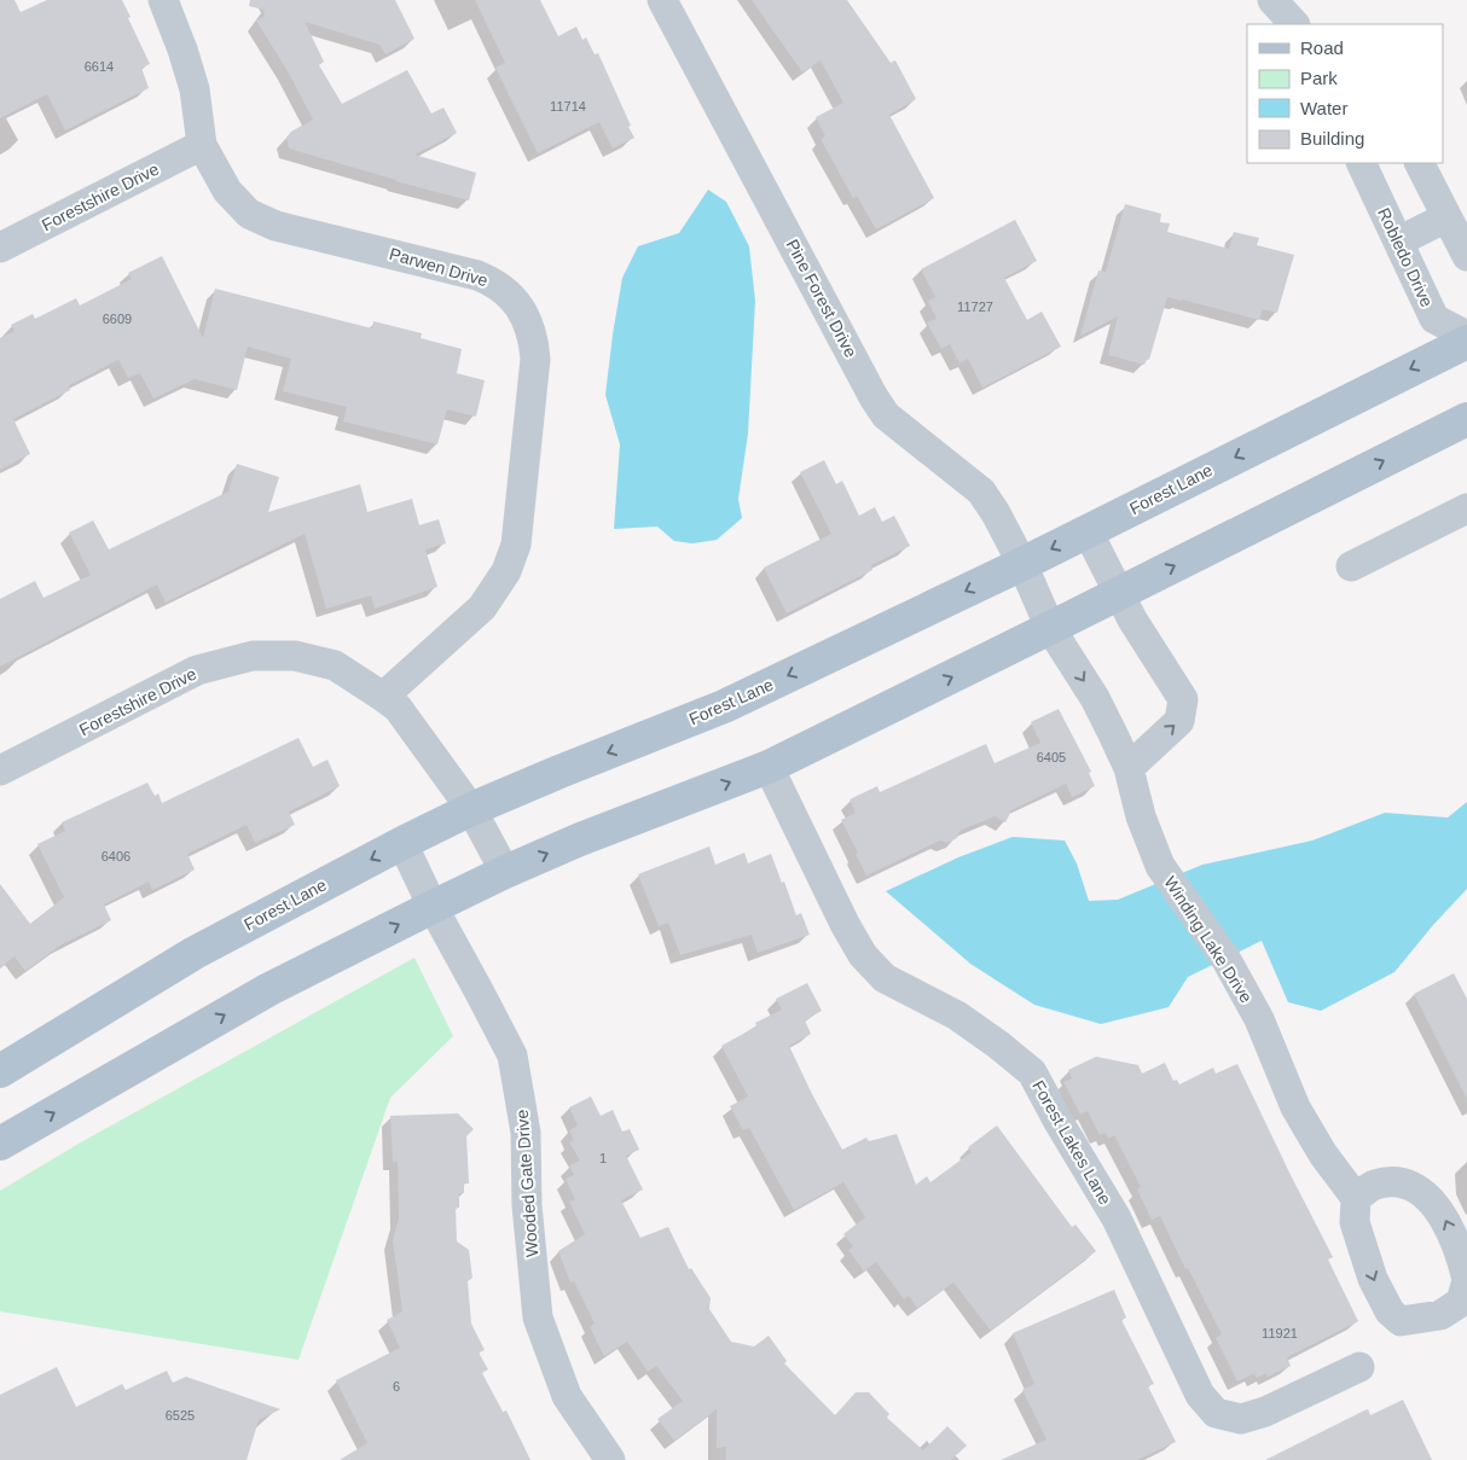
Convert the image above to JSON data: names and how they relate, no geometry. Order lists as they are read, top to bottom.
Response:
{
  "streets": {
    "main road": ["Forest Lane"],
    "street": [
      "Forestshire Drive",
      "Robledo Drive",
      "Parwen Drive",
      "Pine Forest Drive",
      "Winding Lake Drive",
      "Forest Lakes Lane",
      "Wooded Gate Drive"
    ]
  },
  "crossings": [
    ["Forestshire Drive", "Parwen Drive"],
    ["Forestshire Drive", "Forest Lane"],
    ["Pine Forest Drive", "Forest Lane"],
    ["Pine Forest Drive", "Winding Lake Drive"],
    ["Forest Lane", "Winding Lake Drive"],
    ["Forest Lane", "Wooded Gate Drive"]
  ],
  "house_numbers": [
    "6614",
    "11714",
    "11727",
    "6609",
    "6405",
    "6406",
    "1",
    "11921",
    "6",
    "6525"
  ],
  "legend": [
    "Road",
    "Park",
    "Water",
    "Building"
  ]
}
